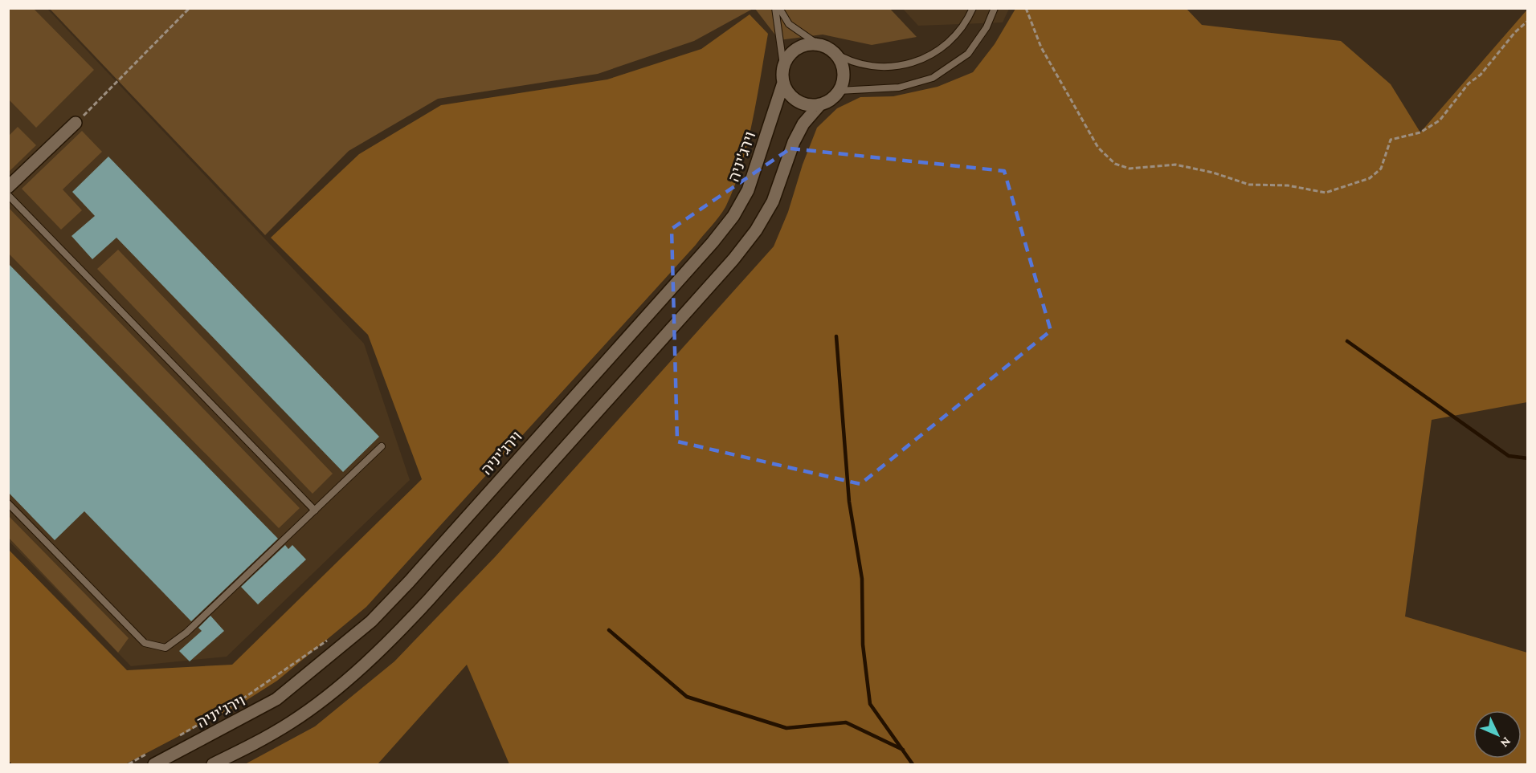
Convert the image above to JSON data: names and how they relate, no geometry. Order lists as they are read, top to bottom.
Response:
{
  "streets": {
    "street": ["וירג'יניה"]
  },
  "north": "bottom right"
}
